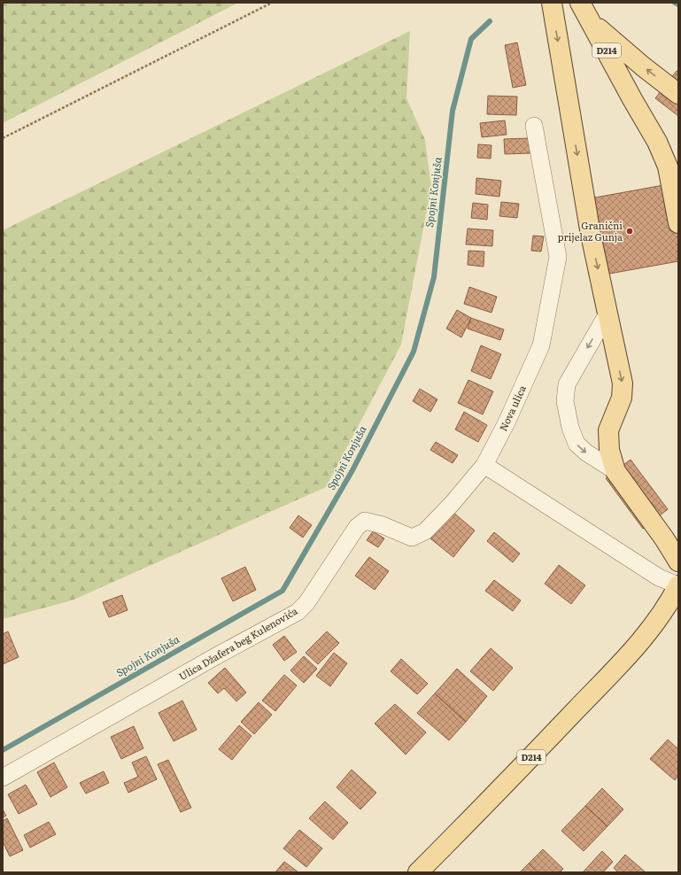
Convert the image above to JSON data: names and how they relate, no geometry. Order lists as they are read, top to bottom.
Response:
{
  "streets": {
    "main road": ["D214"],
    "street": ["Nova ulica", "Ulica Džafera beg Kulenovića"]
  },
  "crossings": [
    ["Nova ulica", "Ulica Džafera beg Kulenovića"]
  ],
  "water": ["Spojni Konjuša"],
  "places": ["Granični prijelaz Gunja"]
}
